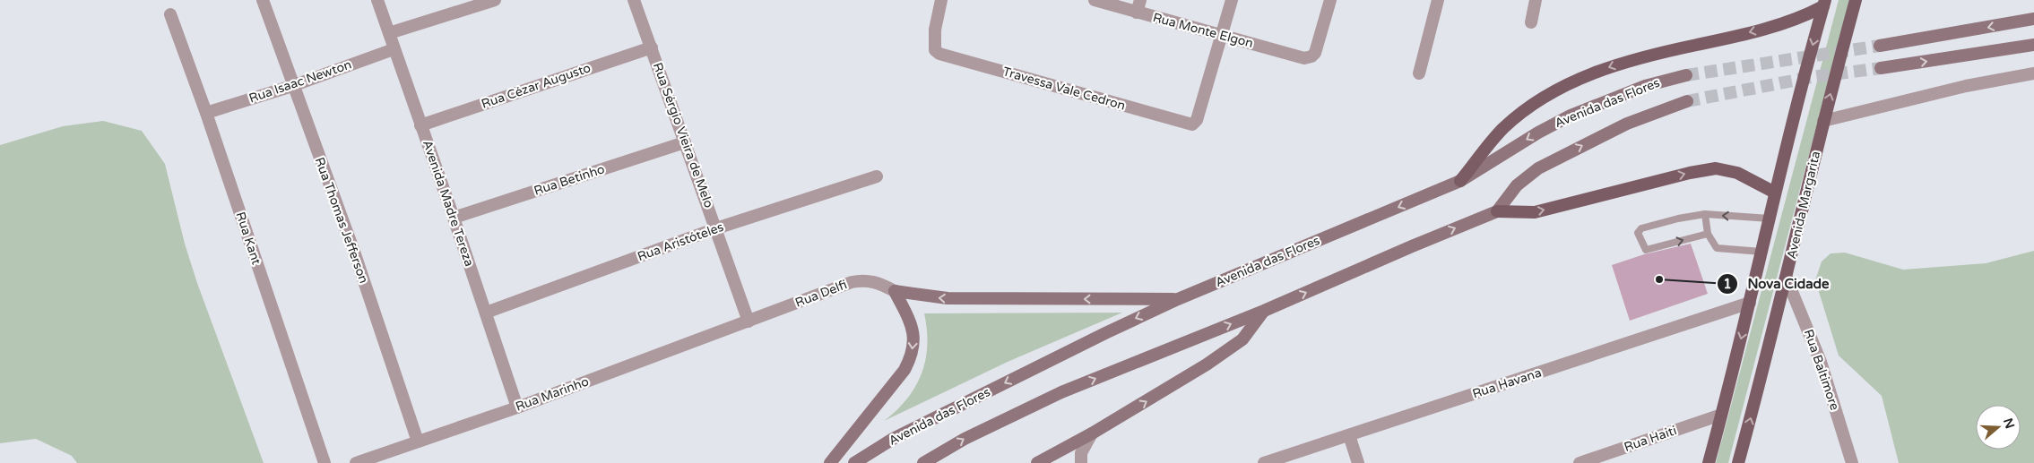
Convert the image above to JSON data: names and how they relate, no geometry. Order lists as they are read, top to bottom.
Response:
{
  "streets": {
    "main road": ["Avenida das Flores", "Avenida Margarita"],
    "street": [
      "Rua Monte Elgon",
      "Rua Isaac Newton",
      "Rua Cézar Augusto",
      "Travessa Vale Cedron",
      "Rua Sérgio Vieira de Melo",
      "Rua Betinho",
      "Avenida Madre Tereza",
      "Rua Thomas Jefferson",
      "Rua Kant",
      "Rua Aristóteles",
      "Rua Delfi",
      "Rua Baltimore",
      "Rua Havana",
      "Rua Marinho",
      "Rua Haiti"
    ]
  },
  "crossings": [
    ["Rua Monte Elgon", "Travessa Vale Cedron"],
    ["Rua Isaac Newton", "Avenida Madre Tereza"],
    ["Rua Isaac Newton", "Rua Thomas Jefferson"],
    ["Rua Isaac Newton", "Rua Kant"],
    ["Rua Cézar Augusto", "Rua Sérgio Vieira de Melo"],
    ["Rua Cézar Augusto", "Avenida Madre Tereza"],
    ["Rua Sérgio Vieira de Melo", "Rua Betinho"],
    ["Rua Sérgio Vieira de Melo", "Rua Aristóteles"],
    ["Rua Sérgio Vieira de Melo", "Rua Delfi"],
    ["Rua Sérgio Vieira de Melo", "Rua Marinho"],
    ["Rua Betinho", "Avenida Madre Tereza"],
    ["Avenida Madre Tereza", "Rua Aristóteles"],
    ["Avenida Madre Tereza", "Rua Marinho"],
    ["Avenida Margarita", "Rua Baltimore"],
    ["Rua Thomas Jefferson", "Rua Marinho"],
    ["Rua Delfi", "Rua Marinho"]
  ],
  "places": ["Nova Cidade"],
  "north": "right"
}
